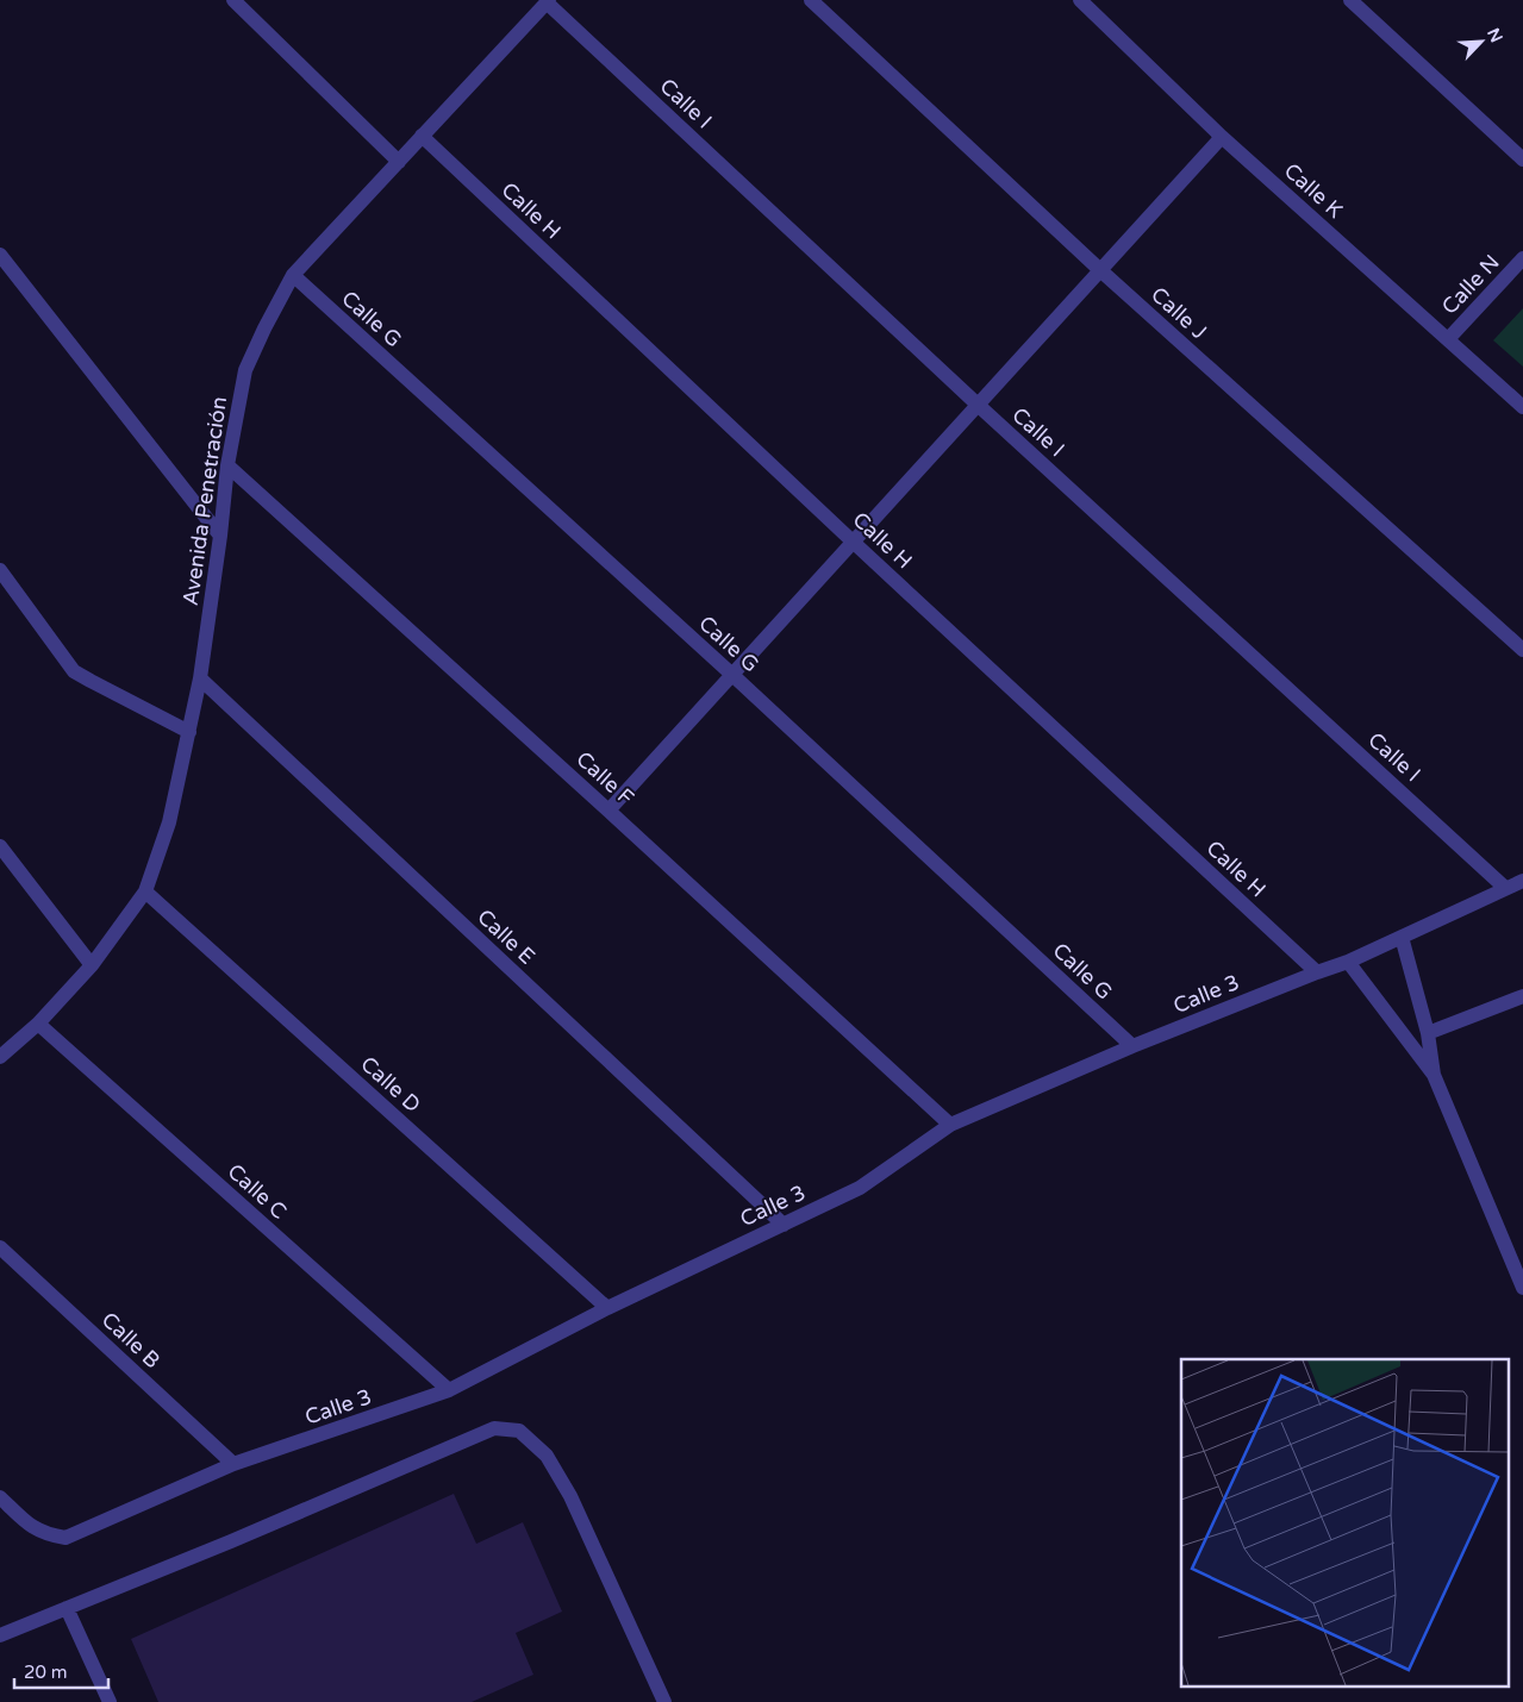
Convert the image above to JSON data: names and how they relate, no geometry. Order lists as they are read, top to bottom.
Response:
{
  "streets": {
    "street": [
      "Calle I",
      "Calle K",
      "Calle H",
      "Calle N",
      "Calle J",
      "Calle G",
      "Avenida Penetración",
      "Calle F",
      "Calle E",
      "Calle 3",
      "Calle D",
      "Calle C",
      "Calle B"
    ]
  },
  "crossings": [
    ["Calle I", "Avenida Penetración"],
    ["Calle I", "Calle 3"],
    ["Calle K", "Calle N"],
    ["Calle H", "Avenida Penetración"],
    ["Calle H", "Calle 3"],
    ["Calle G", "Avenida Penetración"],
    ["Calle G", "Calle 3"],
    ["Avenida Penetración", "Calle F"],
    ["Avenida Penetración", "Calle E"],
    ["Avenida Penetración", "Calle D"],
    ["Avenida Penetración", "Calle C"],
    ["Calle F", "Calle 3"],
    ["Calle E", "Calle 3"],
    ["Calle 3", "Calle D"],
    ["Calle 3", "Calle C"],
    ["Calle 3", "Calle B"]
  ],
  "scale_bar": "20 m",
  "north": "top right"
}
